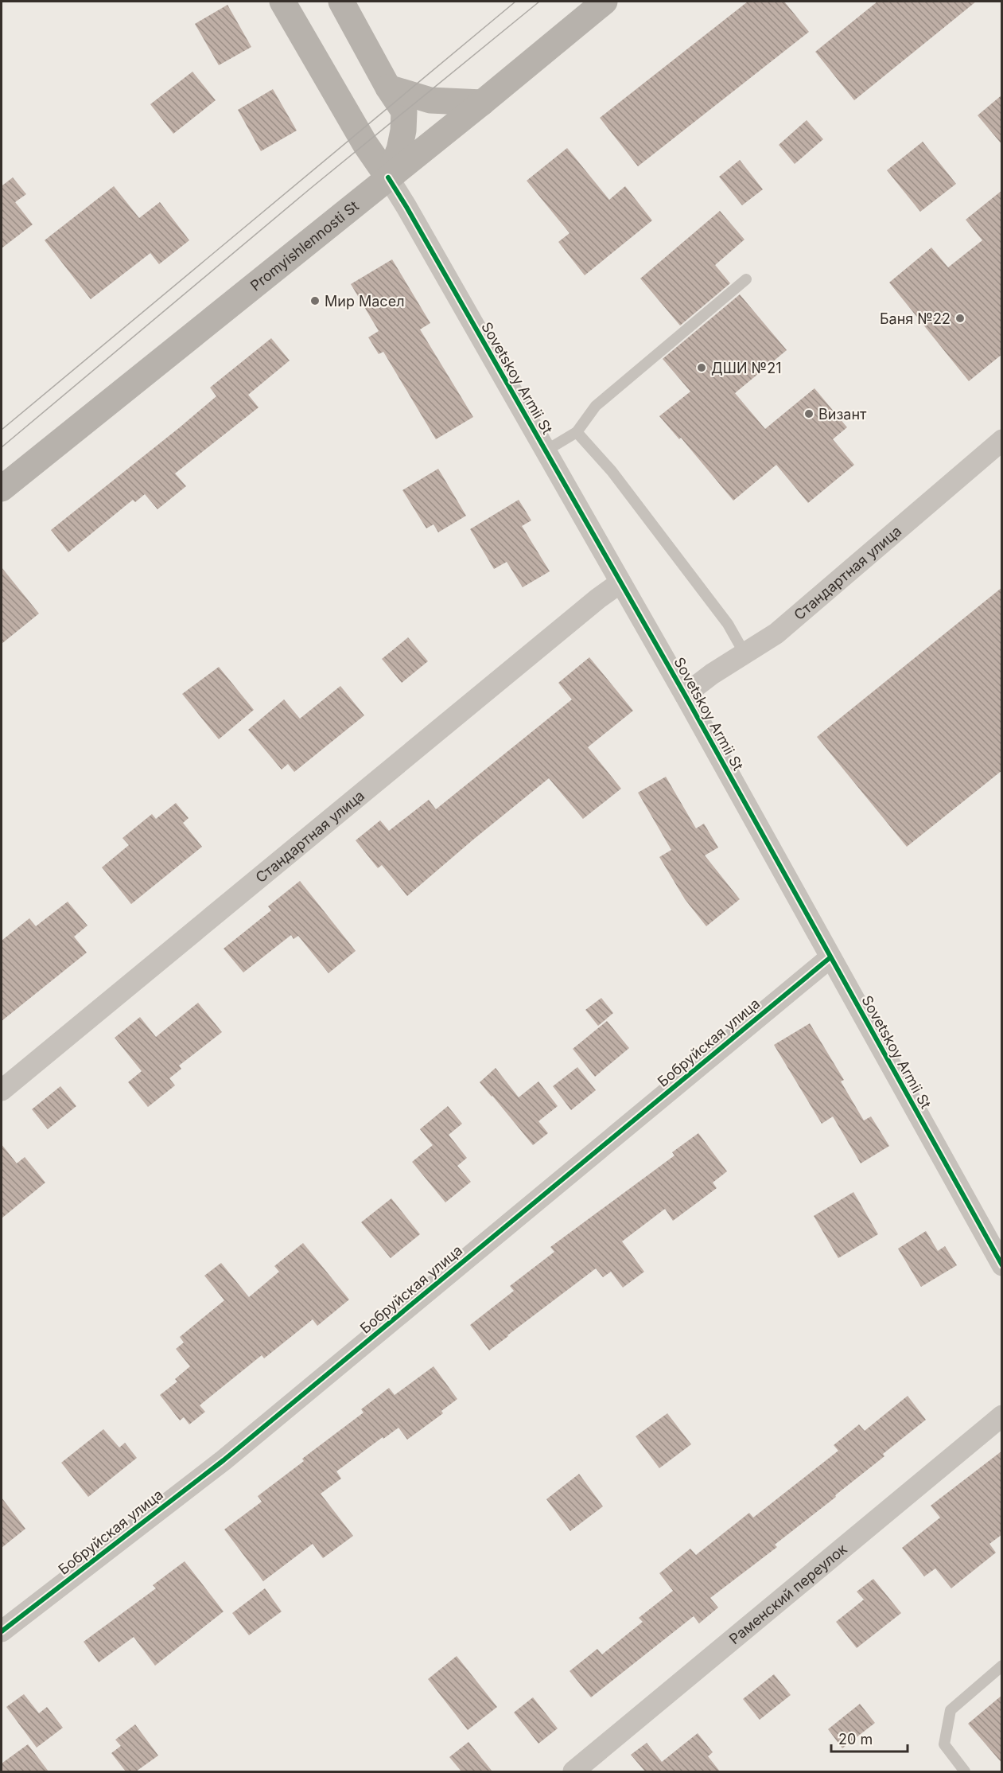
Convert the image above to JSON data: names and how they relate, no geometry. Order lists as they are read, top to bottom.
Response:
{
  "streets": {
    "main road": ["Promyishlennosti St", "Sovetskoy Armii St"],
    "street": ["Стандартная улица", "Бобруйская улица", "Раменский переулок"]
  },
  "crossings": [
    ["Promyishlennosti St", "Sovetskoy Armii St"],
    ["Sovetskoy Armii St", "Стандартная улица"],
    ["Sovetskoy Armii St", "Бобруйская улица"]
  ],
  "places": [
    "Мир Масел",
    "Баня №22",
    "ДШИ №21",
    "Визант"
  ],
  "scale_bar": "20 m"
}
